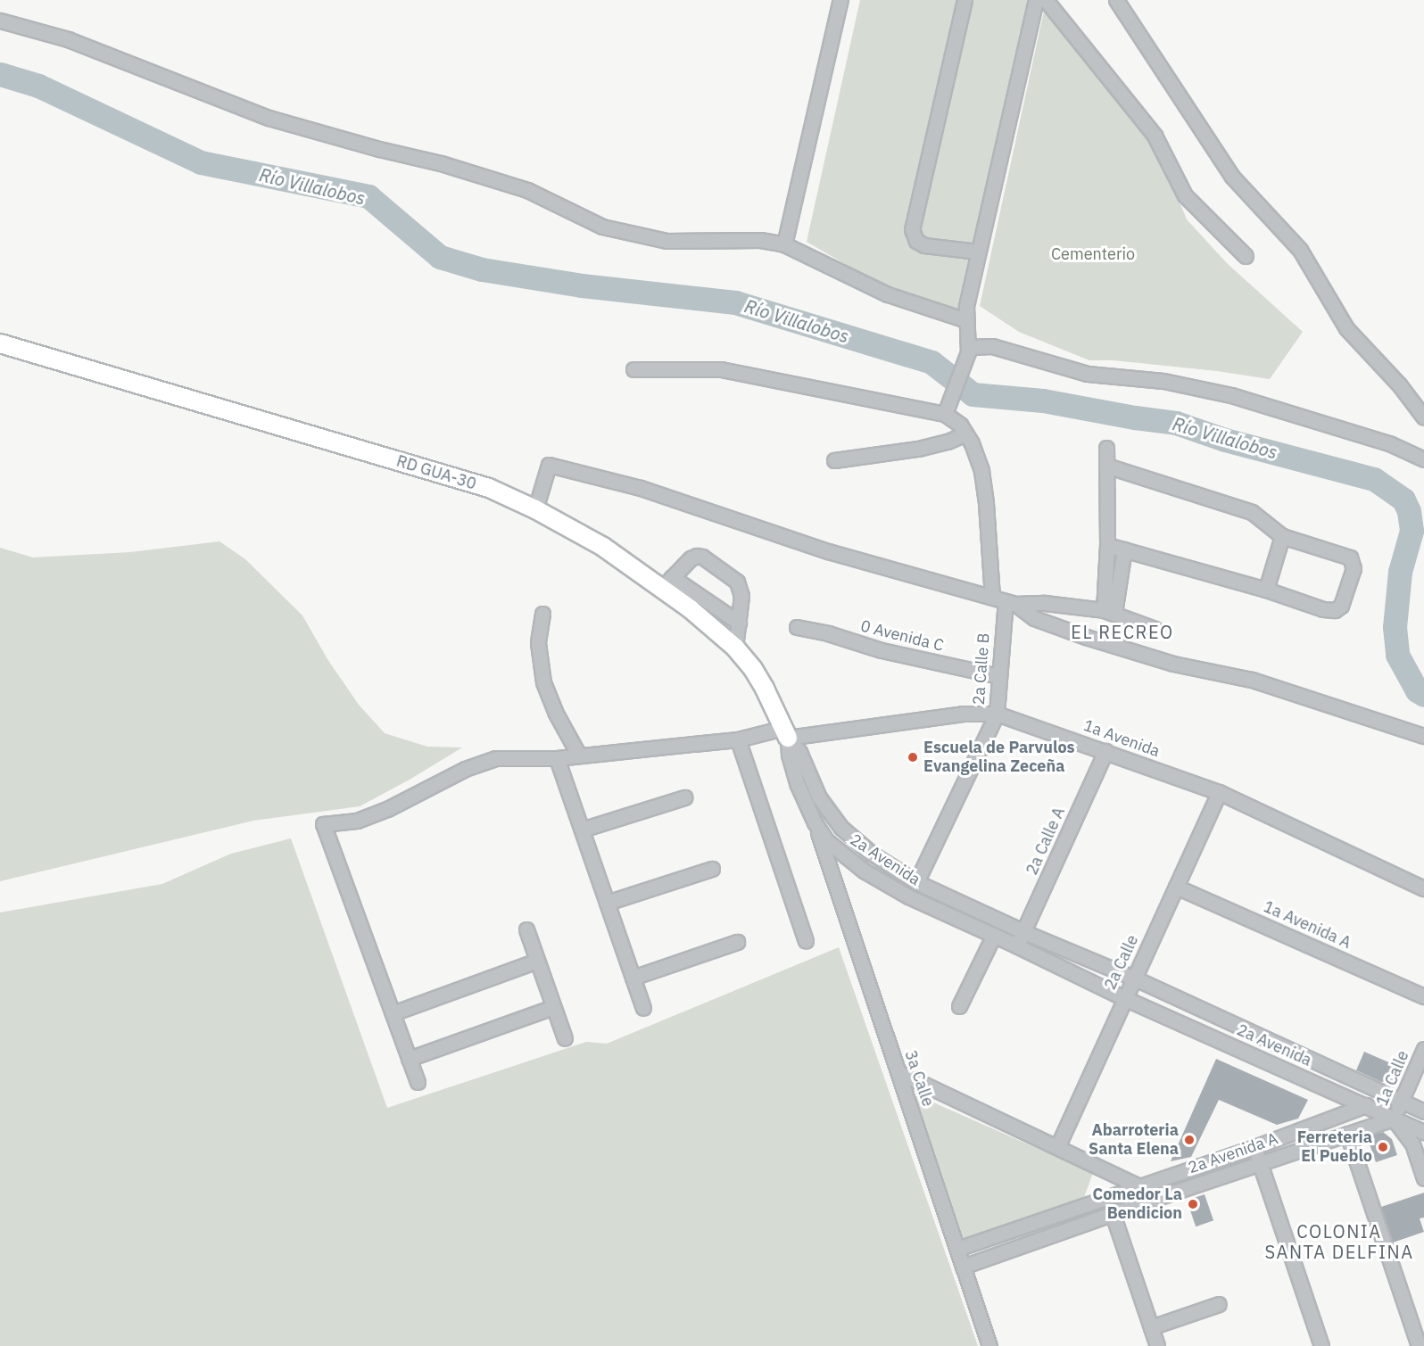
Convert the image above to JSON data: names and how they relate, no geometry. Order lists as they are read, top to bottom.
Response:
{
  "streets": {
    "main road": ["RD GUA-30"],
    "street": [
      "0 Avenida C",
      "2a Calle B",
      "1a Avenida",
      "2a Calle A",
      "2a Avenida",
      "1a Avenida A",
      "2a Calle",
      "3a Calle",
      "1a Calle",
      "2a Avenida A"
    ]
  },
  "crossings": [
    ["RD GUA-30", "1a Avenida"],
    ["RD GUA-30", "2a Avenida"],
    ["0 Avenida C", "2a Calle B"],
    ["2a Calle B", "1a Avenida"],
    ["2a Calle B", "2a Avenida"],
    ["1a Avenida", "2a Calle A"],
    ["1a Avenida", "2a Avenida"],
    ["1a Avenida", "2a Calle"],
    ["2a Calle A", "2a Avenida"],
    ["2a Avenida", "2a Calle"],
    ["2a Avenida", "3a Calle"],
    ["2a Avenida", "1a Calle"],
    ["2a Avenida", "2a Avenida A"],
    ["1a Avenida A", "2a Calle"],
    ["3a Calle", "2a Avenida A"],
    ["1a Calle", "2a Avenida A"]
  ],
  "districts": ["EL RECREO", "COLONIA SANTA DELFINA"],
  "water": ["Río Villalobos"],
  "parks": ["Cementerio"],
  "places": [
    "Escuela de Parvulos Evangelina Zeceña",
    "Abarroteria Santa Elena",
    "Ferreteria El Pueblo",
    "Comedor La Bendicion"
  ]
}
